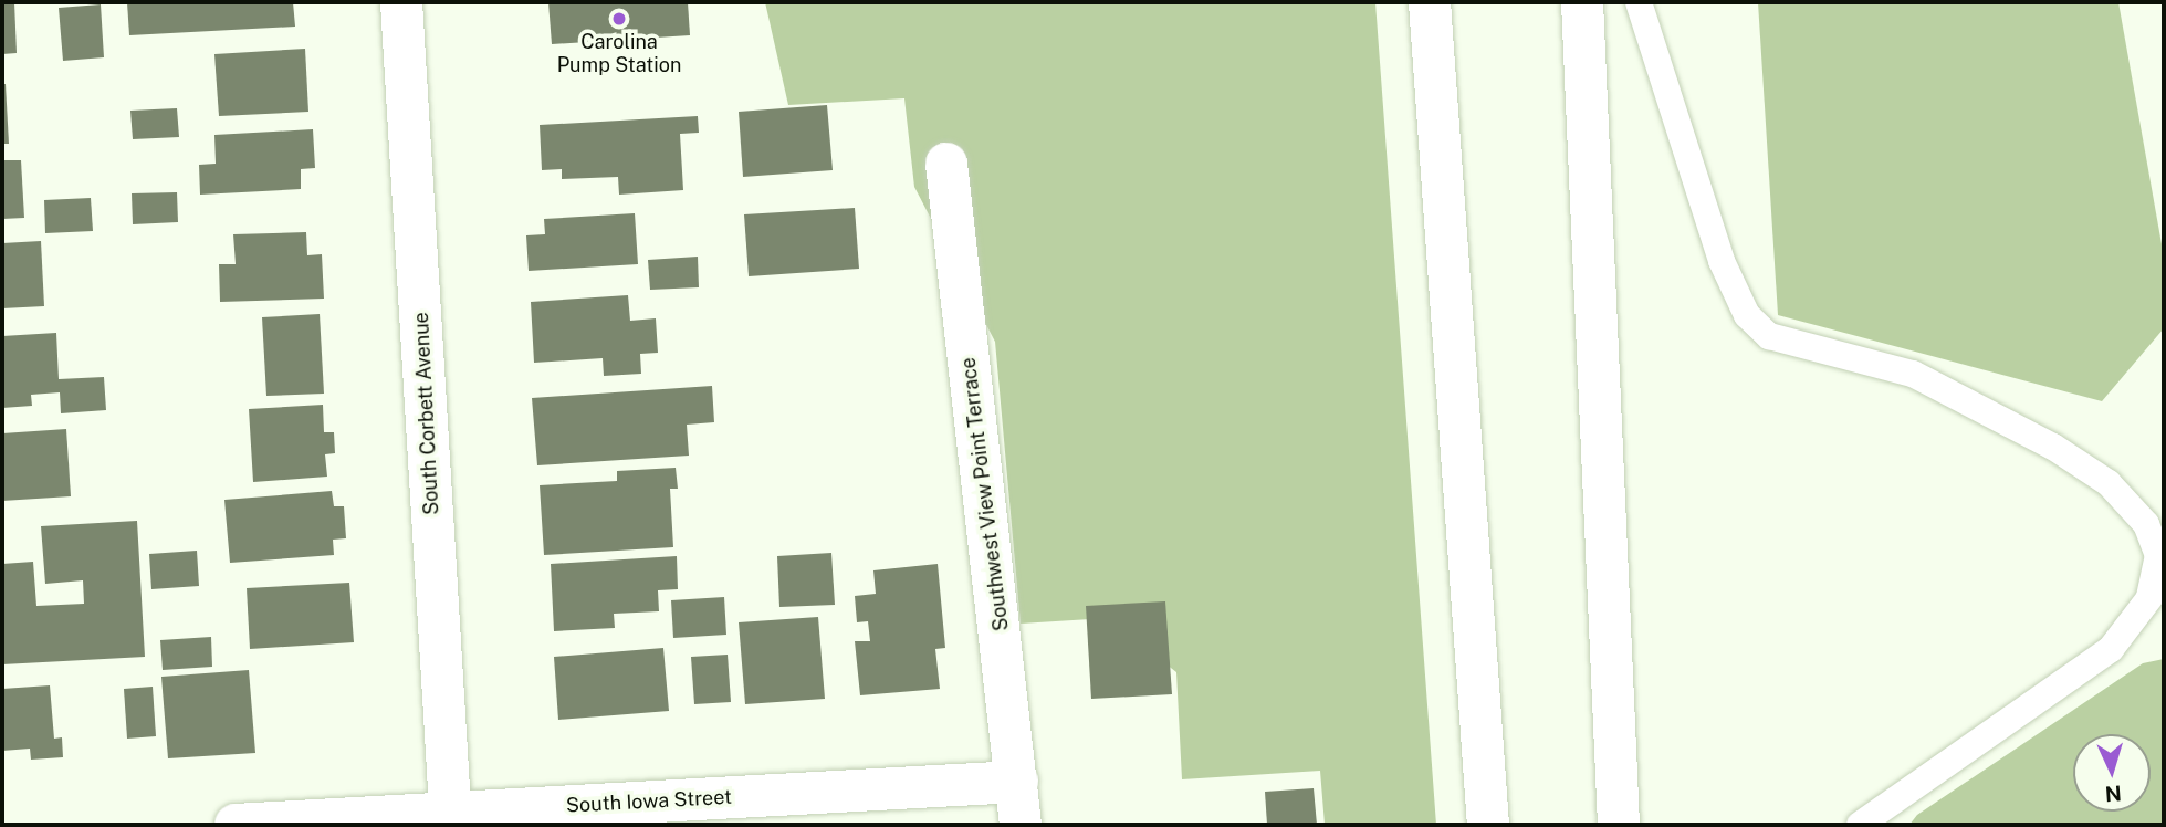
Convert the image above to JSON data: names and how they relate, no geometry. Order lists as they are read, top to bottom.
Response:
{
  "streets": {
    "main road": ["South Corbett Avenue", "Southwest View Point Terrace", "South Iowa Street"]
  },
  "crossings": [
    ["South Corbett Avenue", "South Iowa Street"],
    ["Southwest View Point Terrace", "South Iowa Street"]
  ],
  "places": ["Carolina Pump Station"],
  "north": "bottom"
}
